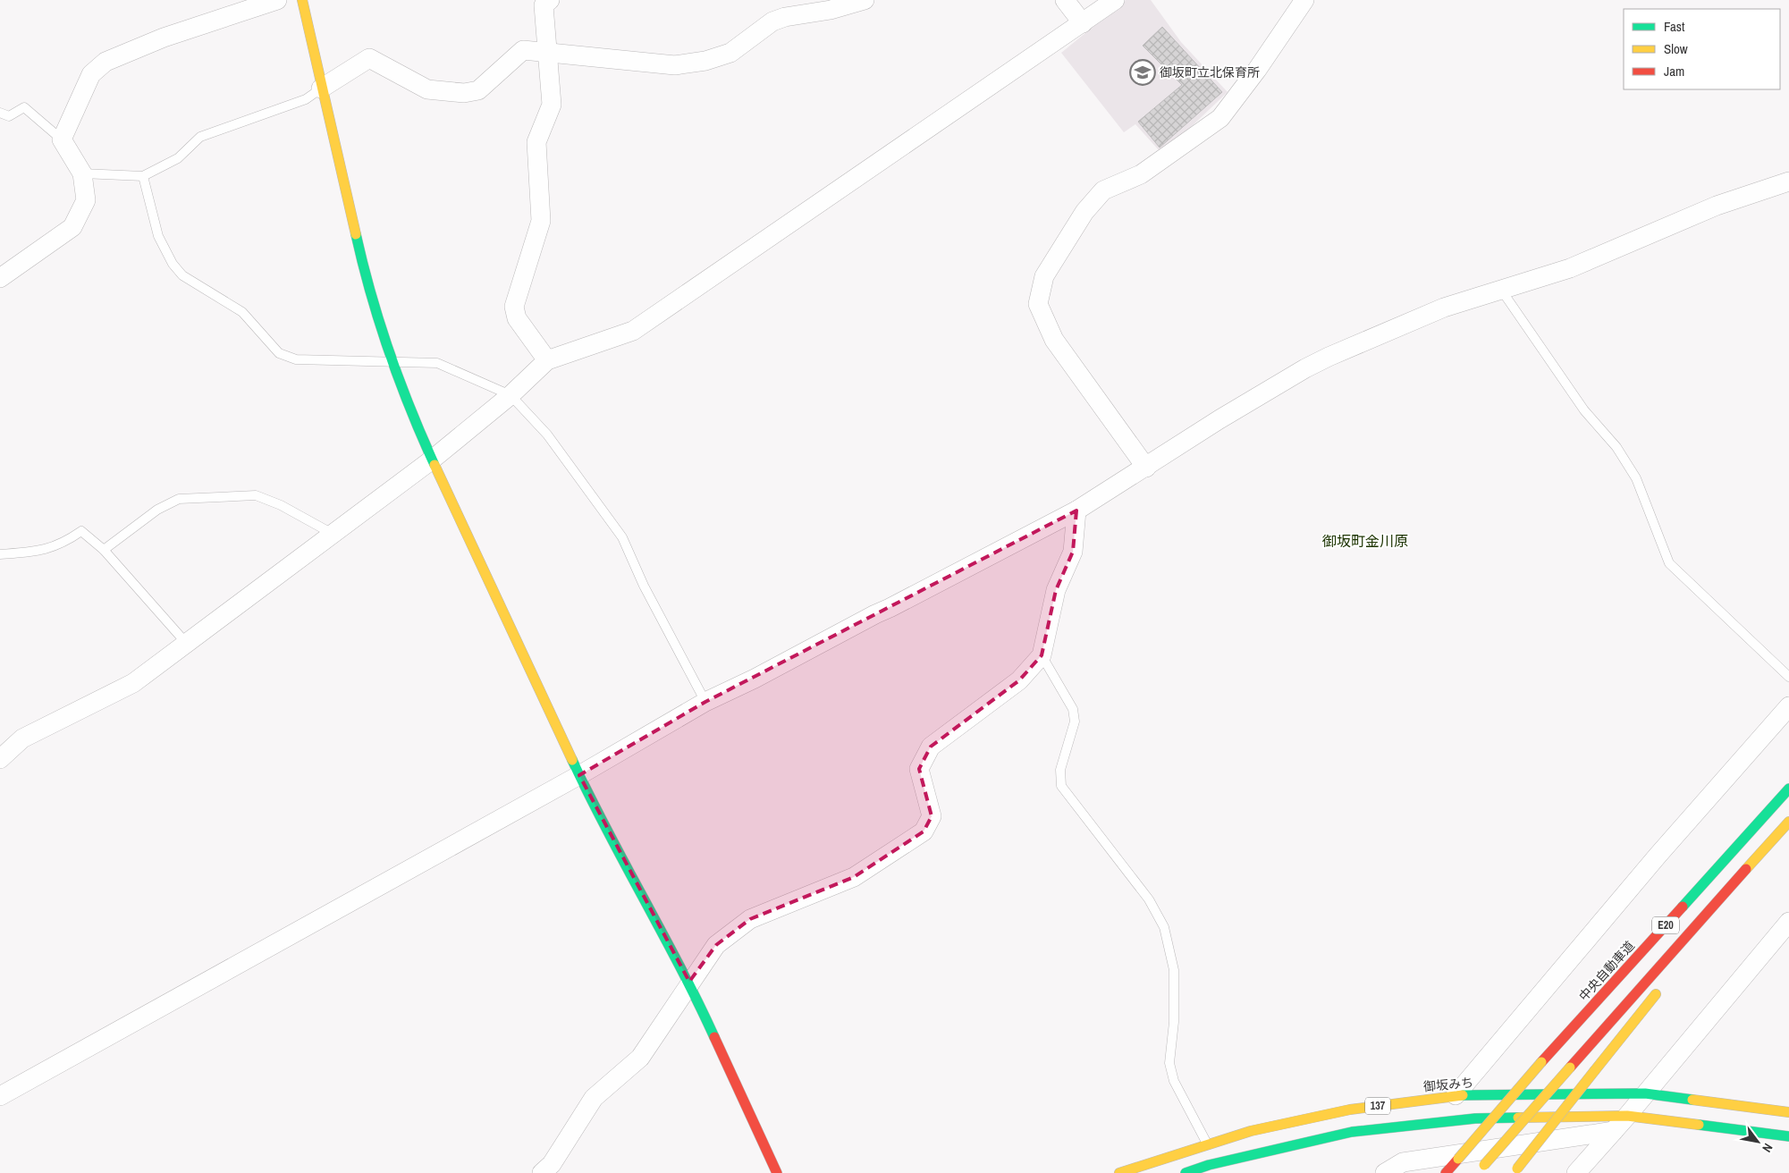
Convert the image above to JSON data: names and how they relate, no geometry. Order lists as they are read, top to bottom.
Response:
{
  "streets": {
    "main road": [
      "E20",
      "中央自動車道",
      "御坂みち",
      "137"
    ]
  },
  "districts": ["御坂町金川原"],
  "places": {
    "school or university": ["御坂町立北保育所"]
  },
  "legend": ["Fast", "Slow", "Jam"],
  "north": "bottom right"
}
